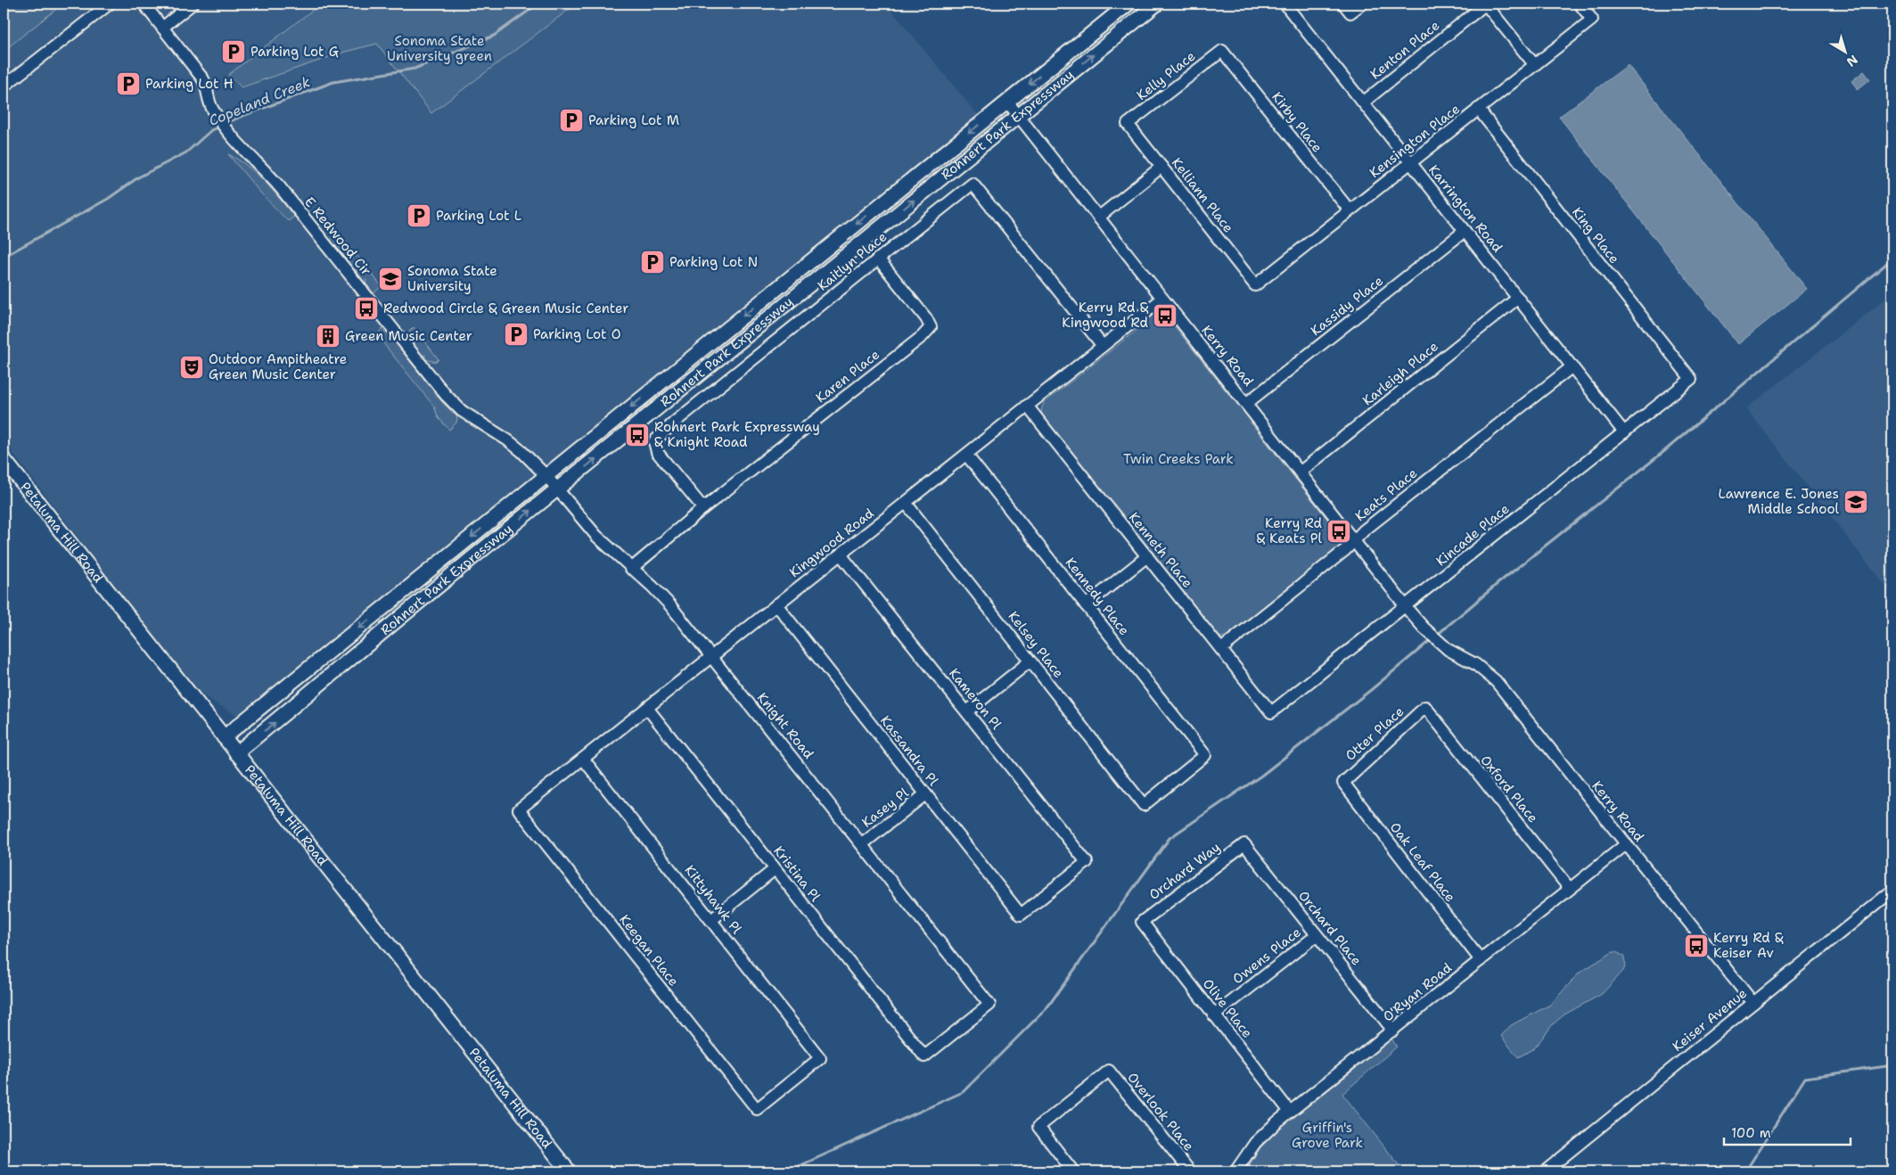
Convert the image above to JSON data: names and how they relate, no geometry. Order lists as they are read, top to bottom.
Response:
{
  "streets": {
    "main road": ["Rohnert Park Expressway", "Petaluma Hill Road"],
    "street": [
      "Kenton Place",
      "Kelly Place",
      "Kirby Place",
      "Kensington Place",
      "Kelliann Place",
      "Karrington Road",
      "King Place",
      "E Redwood Cir",
      "Kaitlyn Place",
      "Kassidy Place",
      "Kerry Road",
      "Karleigh Place",
      "Karen Place",
      "Keats Place",
      "Kincade Place",
      "Kingwood Road",
      "Kenneth Place",
      "Kennedy Place",
      "Kelsey Place",
      "Kameron Pl",
      "Knight Road",
      "Otter Place",
      "Kassandra Pl",
      "Oxford Place",
      "Kasey Pl",
      "Oak Leaf Place",
      "Orchard Way",
      "Kristina Pl",
      "Kittyhawk Pl",
      "Orchard Place",
      "Keegan Place",
      "Owens Place",
      "O'Ryan Road",
      "Olive Place",
      "Keiser Avenue",
      "Overlook Place"
    ]
  },
  "crossings": [
    ["Kenton Place", "Karrington Road"],
    ["Kelly Place", "Kirby Place"],
    ["Kelly Place", "Kelliann Place"],
    ["Kirby Place", "Kensington Place"],
    ["Rohnert Park Expressway", "E Redwood Cir"],
    ["Rohnert Park Expressway", "Kerry Road"],
    ["Rohnert Park Expressway", "Petaluma Hill Road"],
    ["Rohnert Park Expressway", "Knight Road"],
    ["Kensington Place", "Kelliann Place"],
    ["Kensington Place", "Karrington Road"],
    ["Kensington Place", "King Place"],
    ["Karrington Road", "Kassidy Place"],
    ["Karrington Road", "Karleigh Place"],
    ["Karrington Road", "Keats Place"],
    ["Karrington Road", "Kincade Place"],
    ["King Place", "Kincade Place"],
    ["E Redwood Cir", "Knight Road"],
    ["Kaitlyn Place", "Karen Place"],
    ["Kaitlyn Place", "Kingwood Road"],
    ["Kassidy Place", "Kerry Road"],
    ["Kerry Road", "Karleigh Place"],
    ["Kerry Road", "Keats Place"],
    ["Kerry Road", "Kincade Place"],
    ["Kerry Road", "Kingwood Road"],
    ["Kerry Road", "O'Ryan Road"],
    ["Kerry Road", "Keiser Avenue"],
    ["Karen Place", "Knight Road"],
    ["Keats Place", "Kenneth Place"],
    ["Kincade Place", "Kenneth Place"],
    ["Kingwood Road", "Kenneth Place"],
    ["Kingwood Road", "Kennedy Place"],
    ["Kingwood Road", "Kelsey Place"],
    ["Kingwood Road", "Kameron Pl"],
    ["Kingwood Road", "Knight Road"],
    ["Kingwood Road", "Kassandra Pl"],
    ["Kingwood Road", "Kristina Pl"],
    ["Kingwood Road", "Kittyhawk Pl"],
    ["Kingwood Road", "Keegan Place"],
    ["Kennedy Place", "Kelsey Place"],
    ["Kameron Pl", "Kassandra Pl"],
    ["Knight Road", "Kasey Pl"],
    ["Knight Road", "Kristina Pl"],
    ["Otter Place", "Oxford Place"],
    ["Otter Place", "Oak Leaf Place"],
    ["Kassandra Pl", "Kasey Pl"],
    ["Oxford Place", "O'Ryan Road"],
    ["Oak Leaf Place", "O'Ryan Road"],
    ["Orchard Way", "Orchard Place"],
    ["Orchard Way", "Olive Place"],
    ["Kittyhawk Pl", "Keegan Place"],
    ["Orchard Place", "Owens Place"],
    ["Orchard Place", "O'Ryan Road"],
    ["Owens Place", "Olive Place"],
    ["O'Ryan Road", "Olive Place"]
  ],
  "water": ["Copeland Creek"],
  "parks": ["Sonoma State University green", "Twin Creeks Park", "Griffin's Grove Park"],
  "places": {
    "parking": [
      "Parking Lot G",
      "Parking Lot H",
      "Parking Lot M",
      "Parking Lot L",
      "Parking Lot N",
      "Parking Lot O"
    ],
    "school or university": ["Sonoma State University", "Lawrence E. Jones Middle School"],
    "bus stop": [
      "Redwood Circle & Green Music Center",
      "Kerry Rd & Kingwood Rd",
      "Rohnert Park Expressway & Knight Road",
      "Kerry Rd & Keats Pl",
      "Kerry Rd & Keiser Av"
    ],
    "building": ["Green Music Center"],
    "theatre": ["Outdoor Ampitheatre Green Music Center"]
  },
  "scale_bar": "100 m",
  "north": "bottom right"
}
